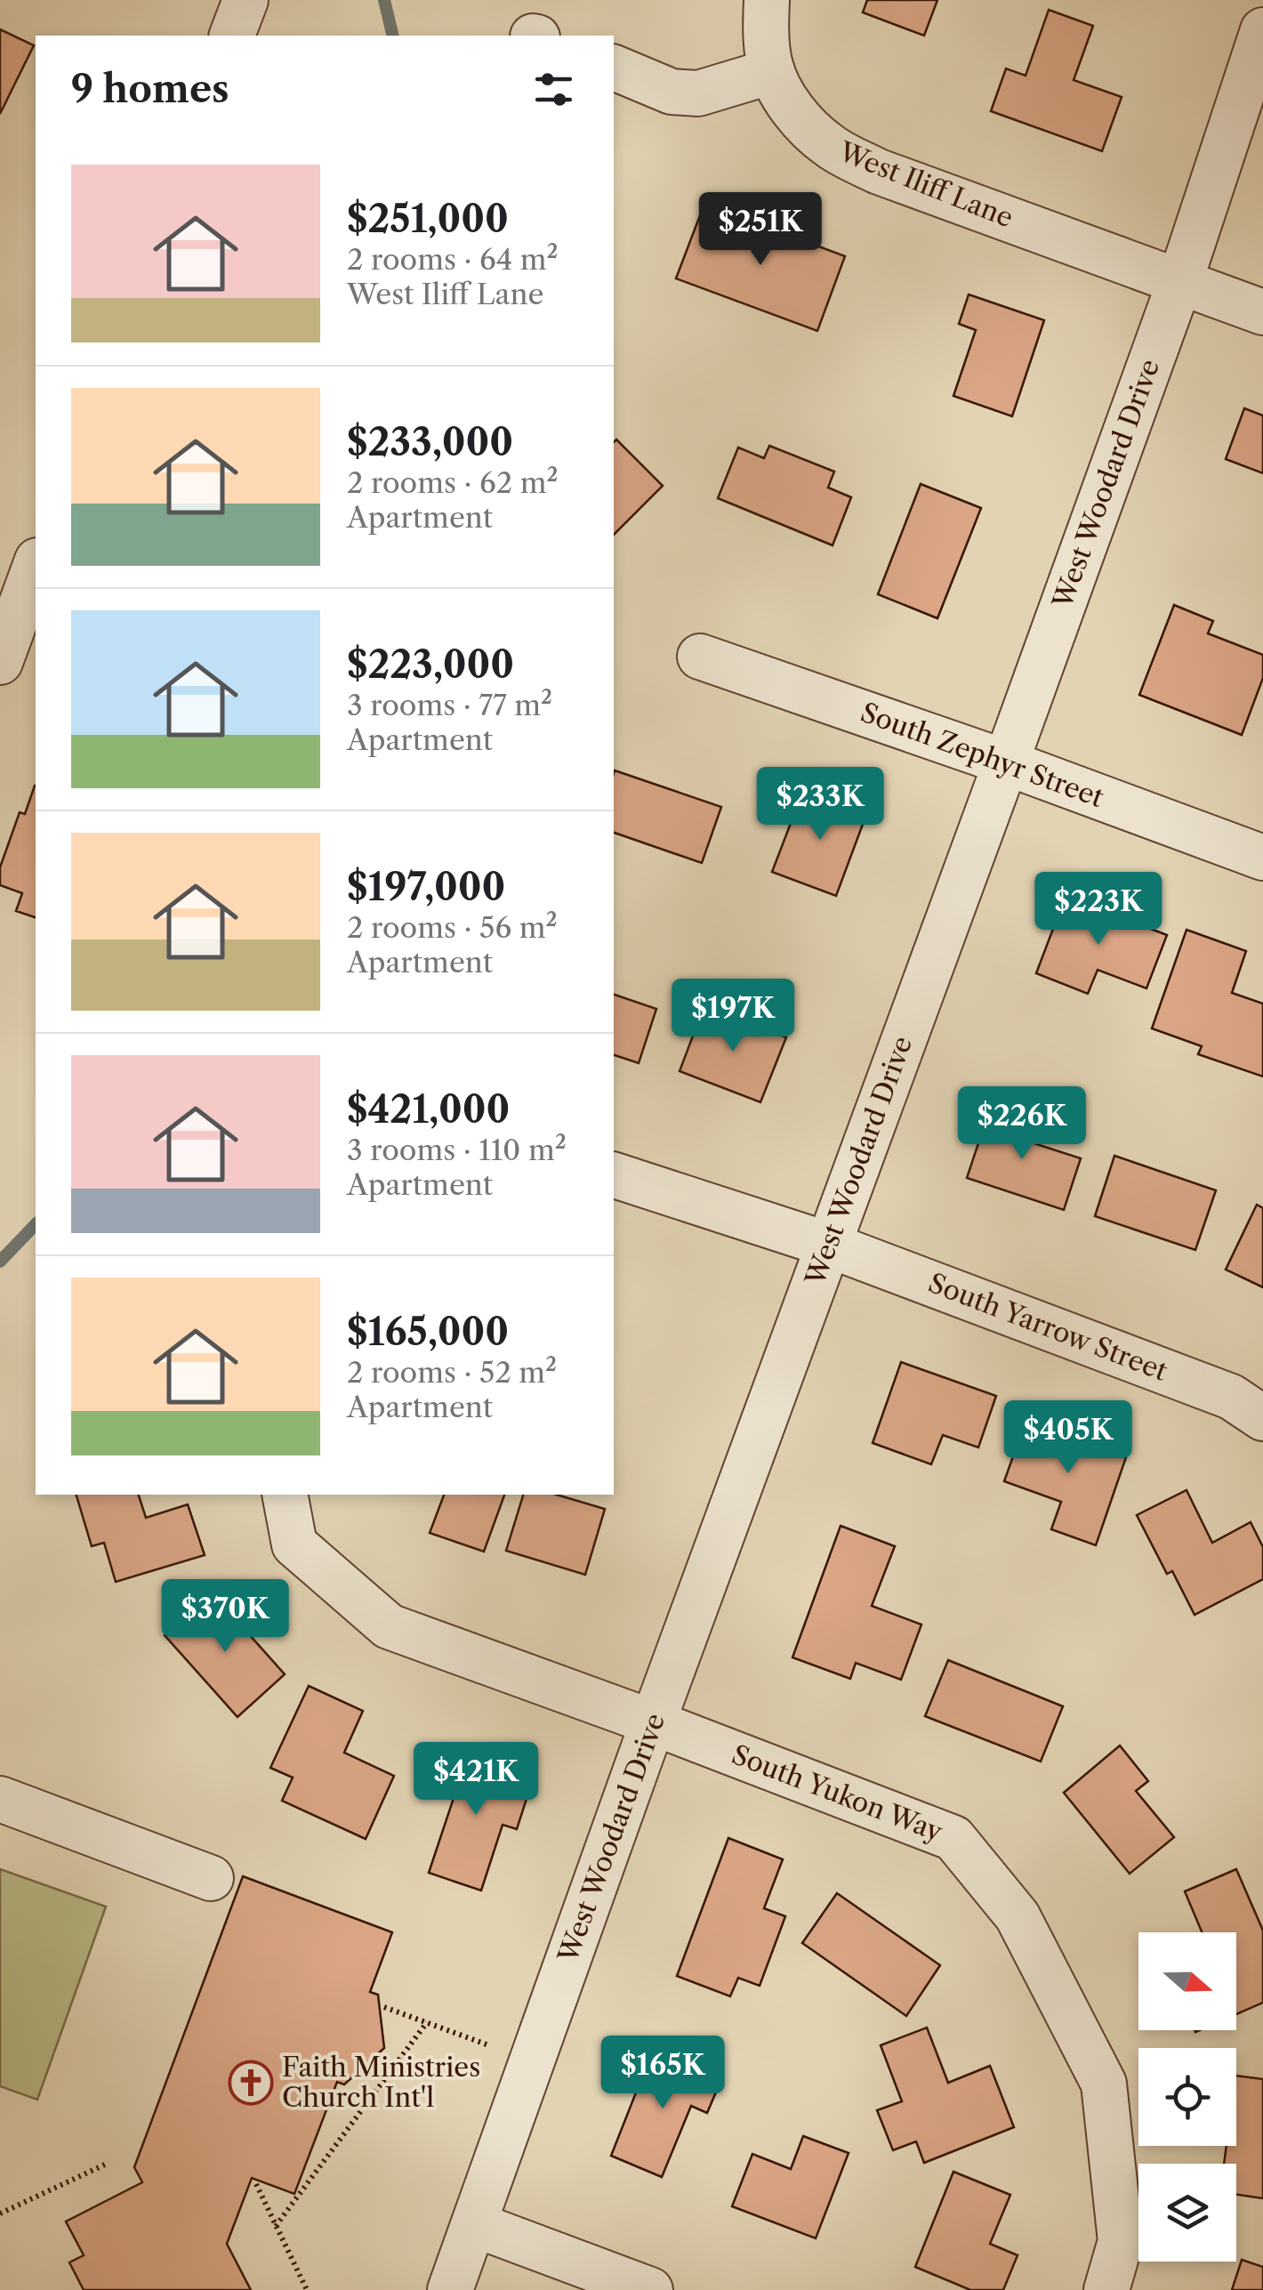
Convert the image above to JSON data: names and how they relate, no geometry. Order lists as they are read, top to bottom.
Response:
{
  "streets": {
    "street": [
      "West Iliff Lane",
      "West Woodard Drive",
      "South Zephyr Street",
      "South Yarrow Street",
      "South Yukon Way"
    ]
  },
  "crossings": [
    ["West Iliff Lane", "West Woodard Drive"],
    ["West Woodard Drive", "South Zephyr Street"],
    ["West Woodard Drive", "South Yarrow Street"],
    ["West Woodard Drive", "South Yukon Way"]
  ],
  "places": {
    "church": ["Faith Ministries Church Int'l"]
  },
  "north": "right",
  "page": {
    "heading": "9 homes",
    "list": [
      {
        "name": "$251,000",
        "note": "2 rooms · 64 m² · West Iliff Lane"
      },
      {
        "name": "$233,000",
        "note": "2 rooms · 62 m² · Apartment"
      },
      {
        "name": "$223,000",
        "note": "3 rooms · 77 m² · Apartment"
      },
      {
        "name": "$197,000",
        "note": "2 rooms · 56 m² · Apartment"
      },
      {
        "name": "$421,000",
        "note": "3 rooms · 110 m² · Apartment"
      },
      {
        "name": "$165,000",
        "note": "2 rooms · 52 m² · Apartment"
      }
    ],
    "price": [
      "$251K",
      "$233K",
      "$223K",
      "$197K",
      "$226K",
      "$405K",
      "$370K",
      "$421K",
      "$165K"
    ]
  }
}
